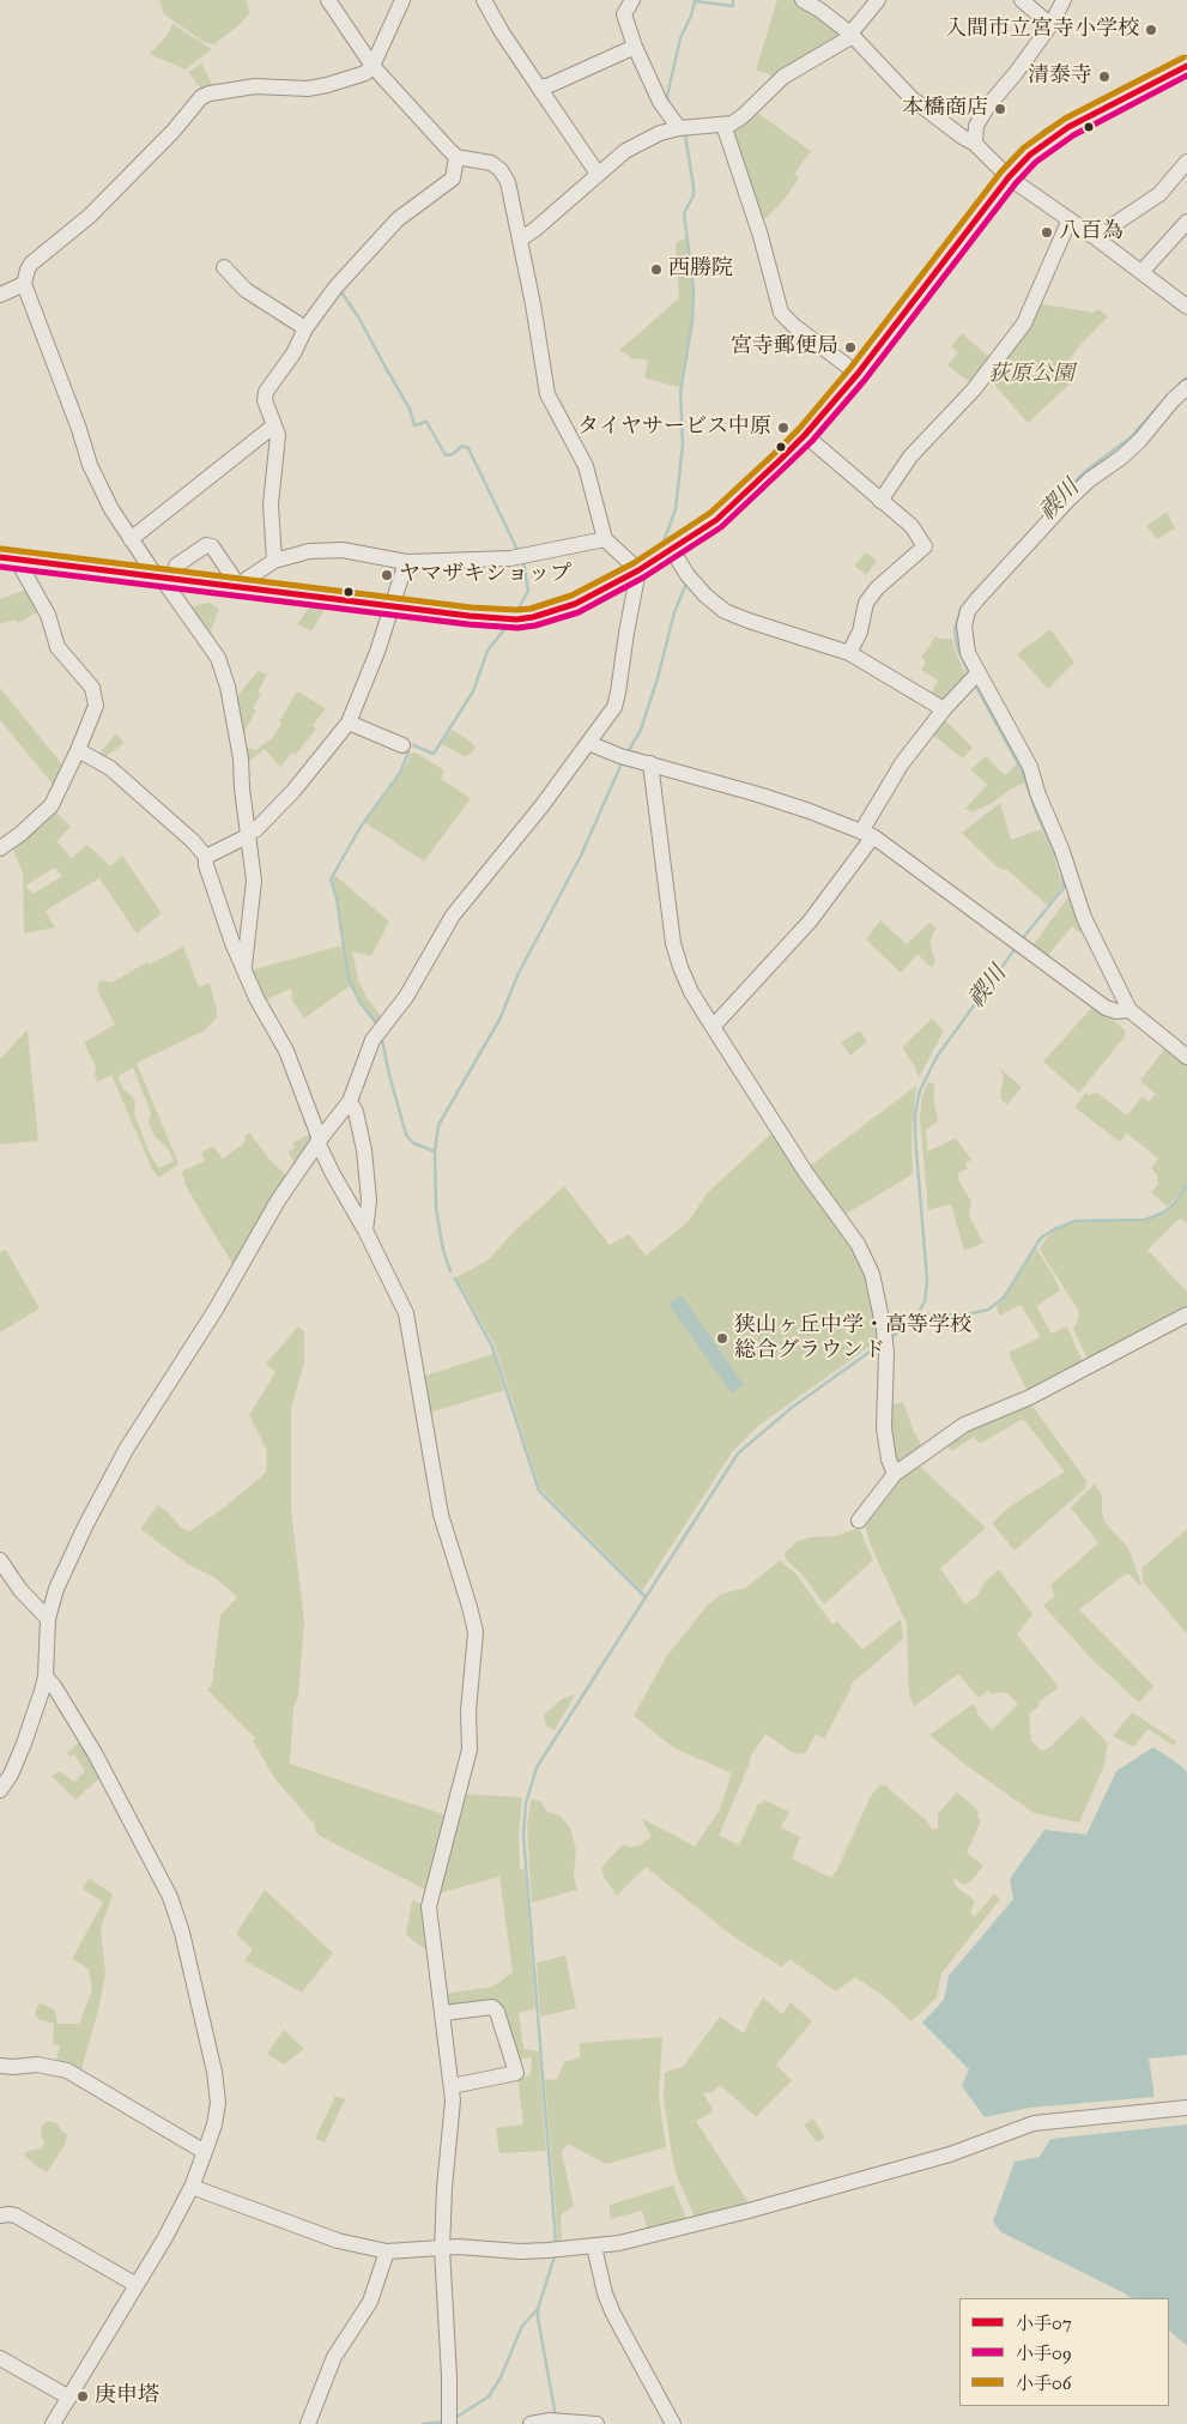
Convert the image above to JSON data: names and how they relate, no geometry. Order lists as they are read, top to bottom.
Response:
{
  "water": ["禊川"],
  "parks": ["荻原公園"],
  "places": [
    "入間市立宮寺小学校",
    "清泰寺",
    "本橋商店",
    "八百為",
    "西勝院",
    "宮寺郵便局",
    "タイヤサービス中原",
    "ヤマザキショップ",
    "狭山ヶ丘中学・高等学校 総合グラウンド",
    "庚申塔"
  ],
  "lines": ["transit line 小手06", "transit line 小手07", "transit line 小手09"],
  "legend": ["小手07", "小手09", "小手06"]
}
